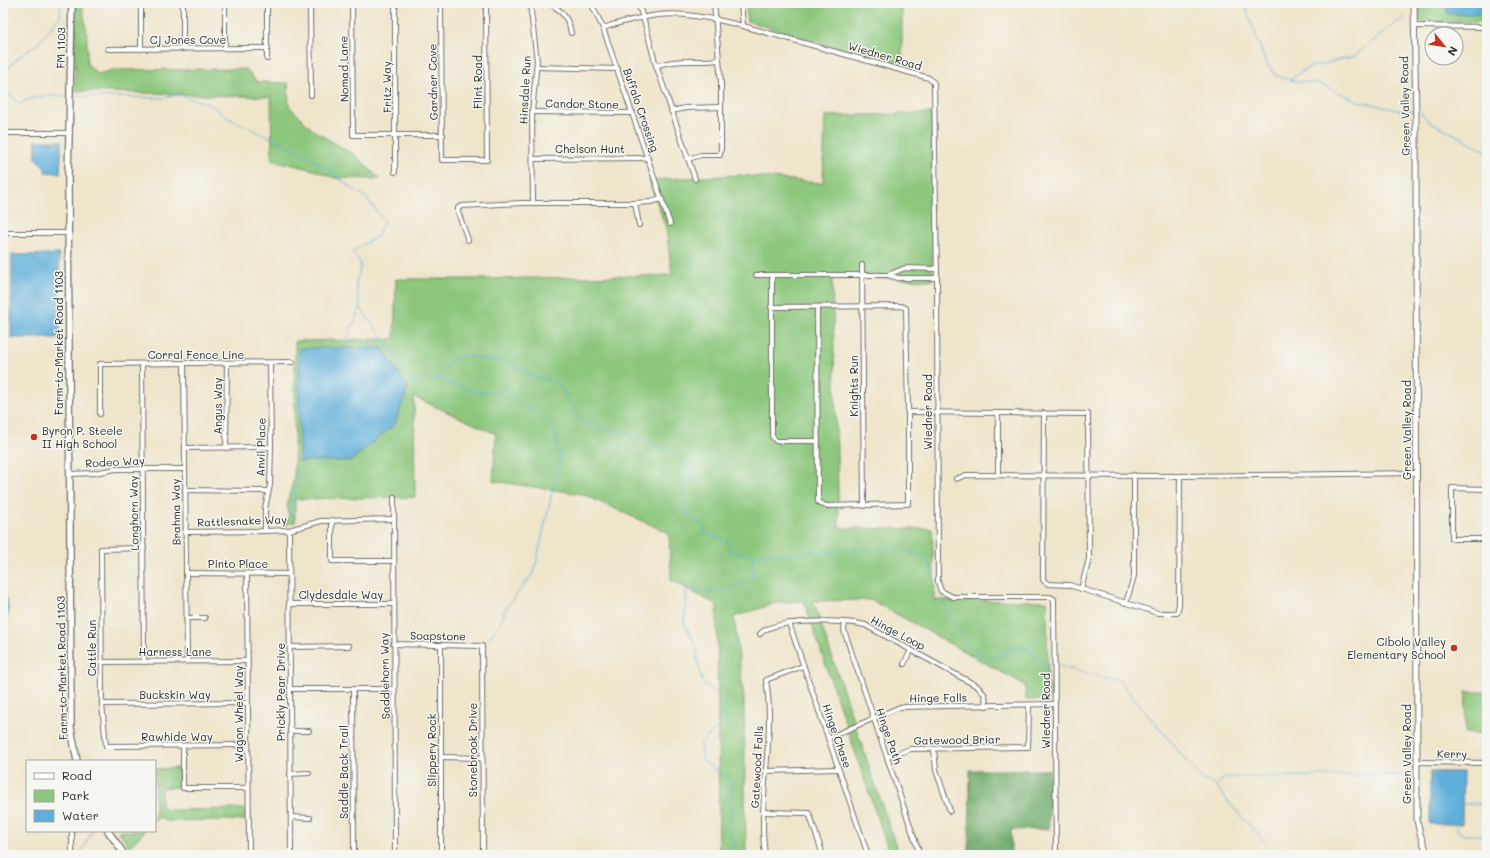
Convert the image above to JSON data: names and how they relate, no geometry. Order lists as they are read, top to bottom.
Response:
{
  "streets": {
    "main road": ["FM 1103", "Farm-to-Market Road 1103"],
    "street": [
      "Cj Jones Cove",
      "Wiedner Road",
      "Nomad Lane",
      "Gardner Cove",
      "Flint Road",
      "Fritz Way",
      "Hinsdale Run",
      "Candor Stone",
      "Green Valley Road",
      "Buffalo Crossing",
      "Chelson Hunt",
      "Corral Fence Line",
      "Knights Run",
      "Angus Way",
      "Anvil Place",
      "Rodeo Way",
      "Brahma Way",
      "Longhorn Way",
      "Rattlesnake Way",
      "Pinto Place",
      "Clydesdale Way",
      "Hinge Loop",
      "Soapstone",
      "Cattle Run",
      "Harness Lane",
      "Saddlehorn Way",
      "Prickly Pear Drive",
      "Buckskin Way",
      "Hinge Falls",
      "Wagon Wheel Way",
      "Hinge Chase",
      "Hinge Path",
      "Rawhide Way",
      "Gatewood Briar",
      "Slippery Rock",
      "Stonebrook Drive",
      "Kerry",
      "Gatewood Falls",
      "Saddle Back Trail"
    ]
  },
  "crossings": [
    ["FM 1103", "Farm-to-Market Road 1103"],
    ["Wiedner Road", "Hinge Falls"],
    ["Nomad Lane", "Fritz Way"],
    ["Gardner Cove", "Flint Road"],
    ["Hinsdale Run", "Candor Stone"],
    ["Hinsdale Run", "Chelson Hunt"],
    ["Candor Stone", "Buffalo Crossing"],
    ["Green Valley Road", "Kerry"],
    ["Buffalo Crossing", "Chelson Hunt"],
    ["Farm-to-Market Road 1103", "Rodeo Way"],
    ["Corral Fence Line", "Angus Way"],
    ["Corral Fence Line", "Anvil Place"],
    ["Corral Fence Line", "Brahma Way"],
    ["Corral Fence Line", "Longhorn Way"],
    ["Anvil Place", "Rattlesnake Way"],
    ["Rodeo Way", "Brahma Way"],
    ["Rodeo Way", "Longhorn Way"],
    ["Brahma Way", "Rattlesnake Way"],
    ["Brahma Way", "Pinto Place"],
    ["Brahma Way", "Harness Lane"],
    ["Longhorn Way", "Cattle Run"],
    ["Longhorn Way", "Harness Lane"],
    ["Rattlesnake Way", "Saddlehorn Way"],
    ["Rattlesnake Way", "Prickly Pear Drive"],
    ["Pinto Place", "Prickly Pear Drive"],
    ["Pinto Place", "Wagon Wheel Way"],
    ["Clydesdale Way", "Saddlehorn Way"],
    ["Clydesdale Way", "Prickly Pear Drive"],
    ["Hinge Loop", "Hinge Falls"],
    ["Hinge Loop", "Hinge Chase"],
    ["Hinge Loop", "Hinge Path"],
    ["Soapstone", "Saddlehorn Way"],
    ["Soapstone", "Slippery Rock"],
    ["Soapstone", "Stonebrook Drive"],
    ["Cattle Run", "Harness Lane"],
    ["Cattle Run", "Buckskin Way"],
    ["Cattle Run", "Rawhide Way"],
    ["Harness Lane", "Wagon Wheel Way"],
    ["Buckskin Way", "Wagon Wheel Way"],
    ["Hinge Falls", "Hinge Chase"],
    ["Hinge Falls", "Hinge Path"],
    ["Hinge Falls", "Gatewood Briar"],
    ["Wagon Wheel Way", "Rawhide Way"],
    ["Hinge Chase", "Gatewood Falls"],
    ["Hinge Path", "Gatewood Briar"]
  ],
  "places": ["Byron P. Steele II High School", "Cibolo Valley Elementary School"],
  "legend": ["Road", "Park", "Water"],
  "north": "bottom right"
}
